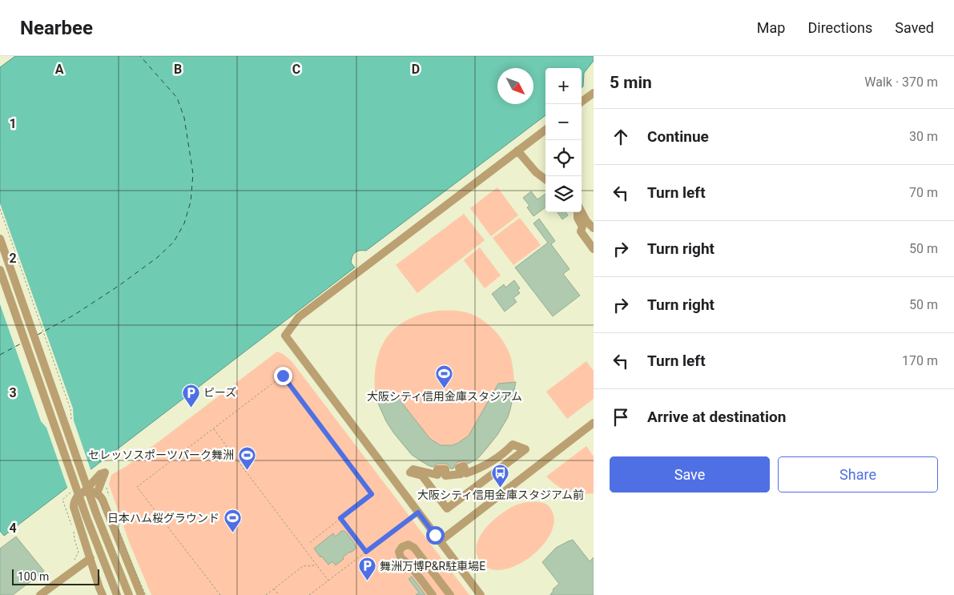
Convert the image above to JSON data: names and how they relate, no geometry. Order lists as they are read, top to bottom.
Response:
{
  "places": {
    "sports": ["大阪シティ信用金庫スタジアム", "セレッソスポーツパーク舞洲", "日本ハム桜グラウンド"],
    "parking": ["ピーズ", "舞洲万博P&R駐車場E"],
    "bus stop": ["大阪シティ信用金庫スタジアム前"]
  },
  "scale_bar": "100 m",
  "north": "bottom right",
  "page": {
    "header": "Nearbee",
    "nav": ["Map", "Directions", "Saved"],
    "heading": ["5 min", "Walk · 370 m"],
    "map_buttons": ["+", "−"],
    "list": [
      ["Continue", "30 m"],
      ["Turn left", "70 m"],
      ["Turn right", "50 m"],
      ["Turn right", "50 m"],
      ["Turn left", "170 m"],
      "Arrive at destination"
    ],
    "buttons": ["Save", "Share"],
    "scale": "100 m"
  },
  "grid": {
    "columns": [
      "A",
      "B",
      "C",
      "D"
    ],
    "rows": [
      "1",
      "2",
      "3",
      "4"
    ]
  }
}
